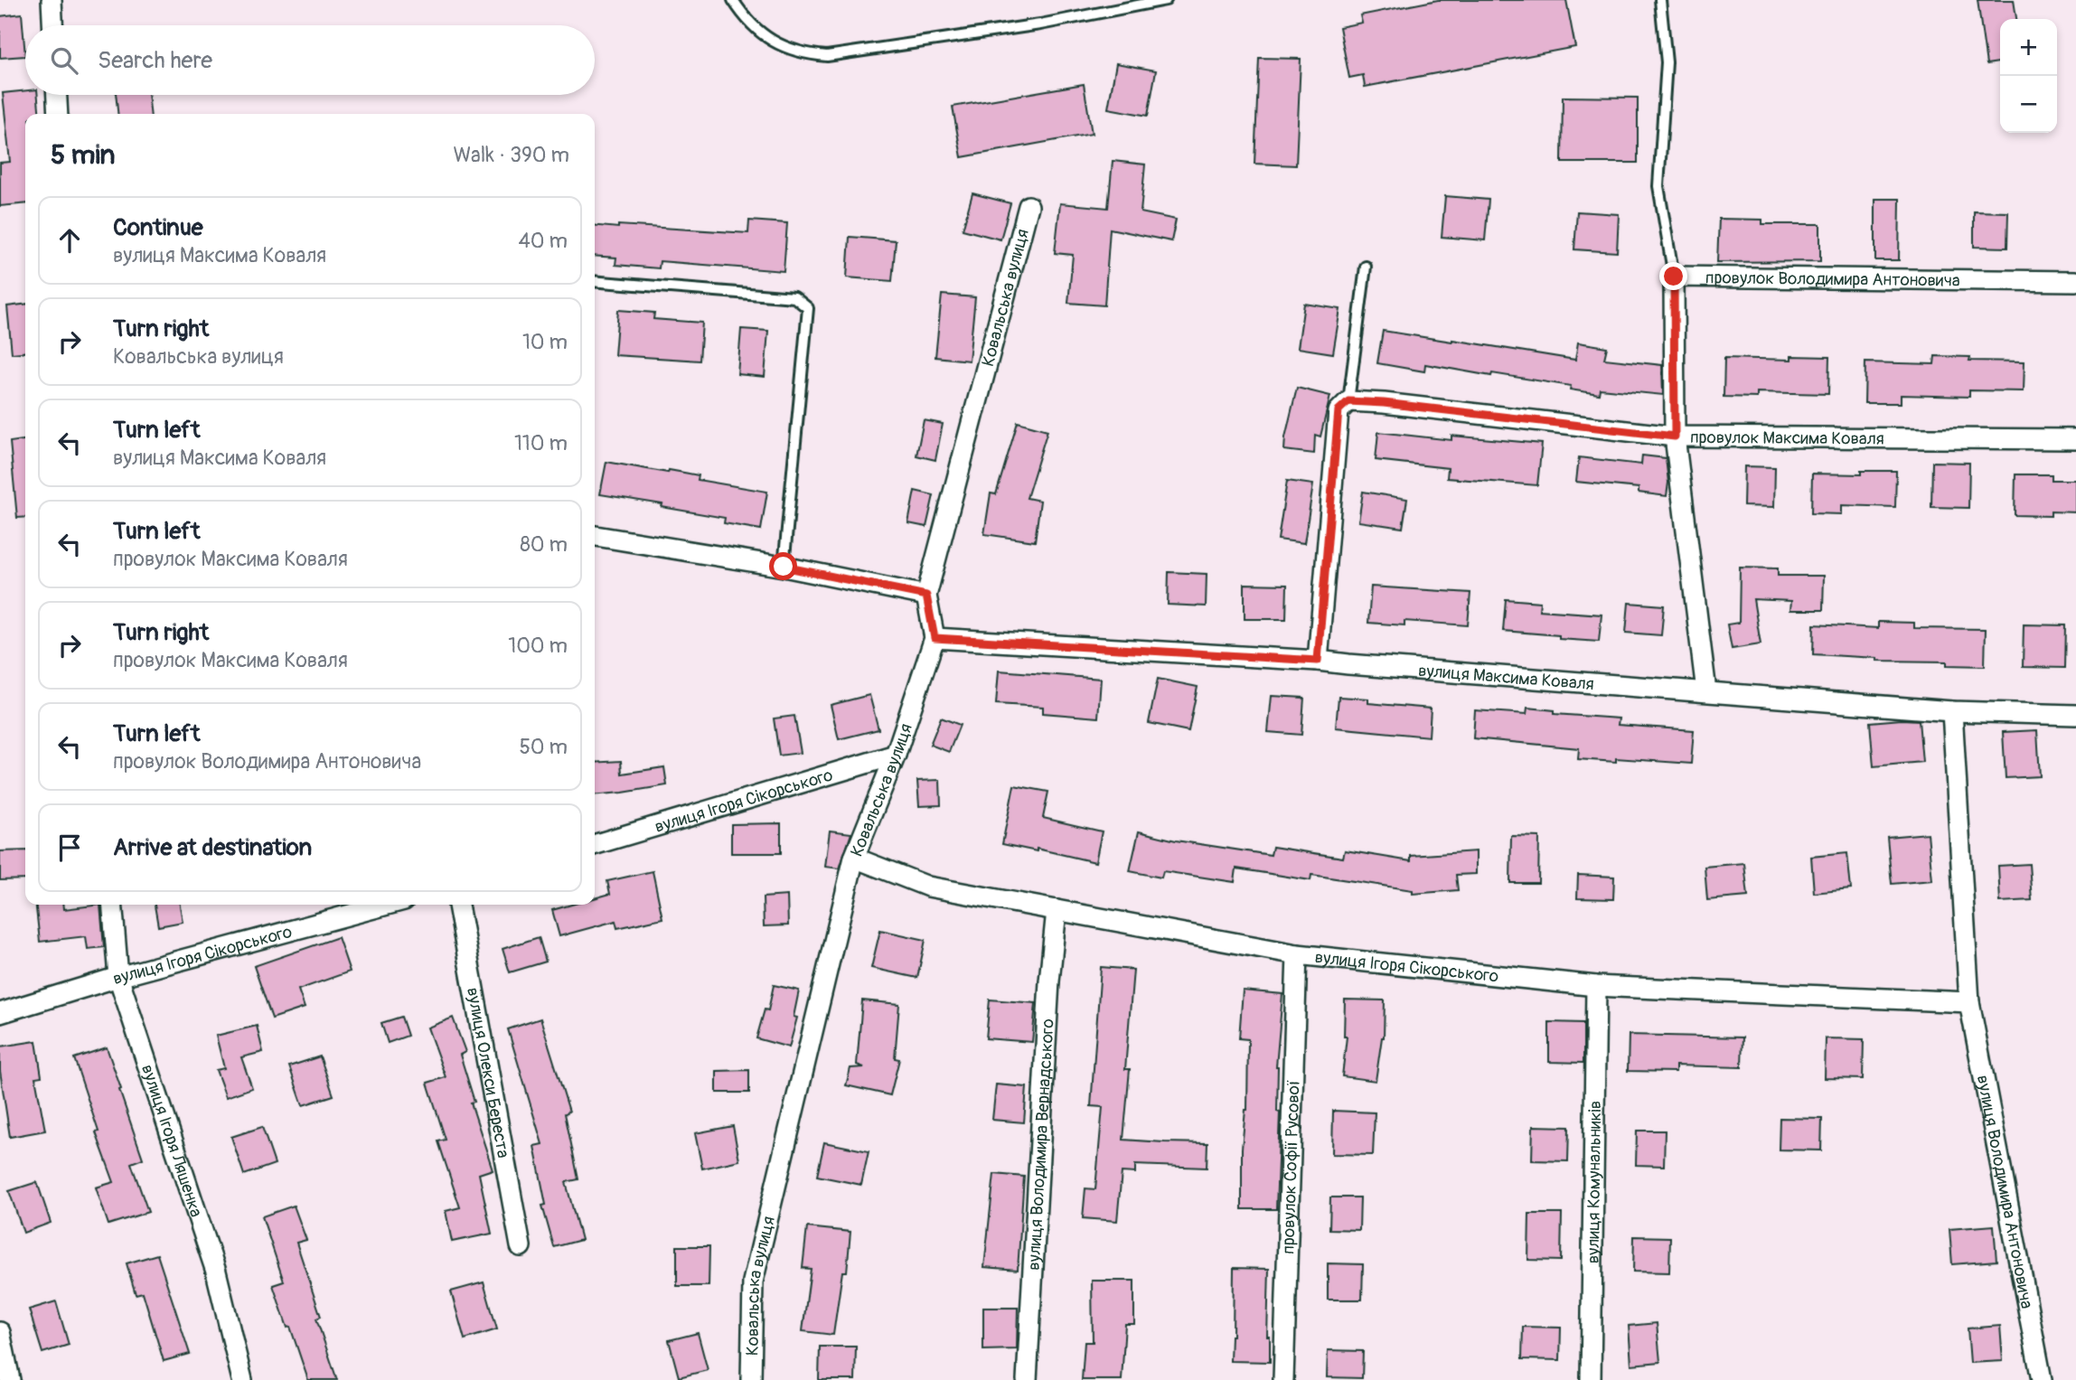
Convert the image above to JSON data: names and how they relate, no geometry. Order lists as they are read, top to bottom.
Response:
{
  "streets": {
    "street": [
      "провулок Володимира Антоновича",
      "Ковальська вулиця",
      "провулок Максима Коваля",
      "вулиця Максима Коваля",
      "вулиця Ігоря Сікорського",
      "вулиця Олекси Береста",
      "вулиця Ігоря Ляшенка",
      "вулиця Володимира Вернадського",
      "провулок Софії Русової",
      "вулиця Комунальників",
      "вулиця Володимира Антоновича"
    ]
  },
  "crossings": [
    ["Ковальська вулиця", "вулиця Максима Коваля"],
    ["Ковальська вулиця", "вулиця Ігоря Сікорського"],
    ["вулиця Максима Коваля", "вулиця Володимира Антоновича"],
    ["вулиця Ігоря Сікорського", "вулиця Ігоря Ляшенка"],
    ["вулиця Ігоря Сікорського", "вулиця Володимира Вернадського"],
    ["вулиця Ігоря Сікорського", "провулок Софії Русової"],
    ["вулиця Ігоря Сікорського", "вулиця Комунальників"],
    ["вулиця Ігоря Сікорського", "вулиця Володимира Антоновича"]
  ],
  "page": {
    "map_buttons": ["+", "−"],
    "search": "Search here",
    "heading": ["5 min", "Walk · 390 m"],
    "list": [
      ["Continue", "вулиця Максима Коваля", "40 m"],
      ["Turn right", "Ковальська вулиця", "10 m"],
      ["Turn left", "вулиця Максима Коваля", "110 m"],
      ["Turn left", "провулок Максима Коваля", "80 m"],
      ["Turn right", "провулок Максима Коваля", "100 m"],
      ["Turn left", "провулок Володимира Антоновича", "50 m"],
      "Arrive at destination"
    ]
  }
}
